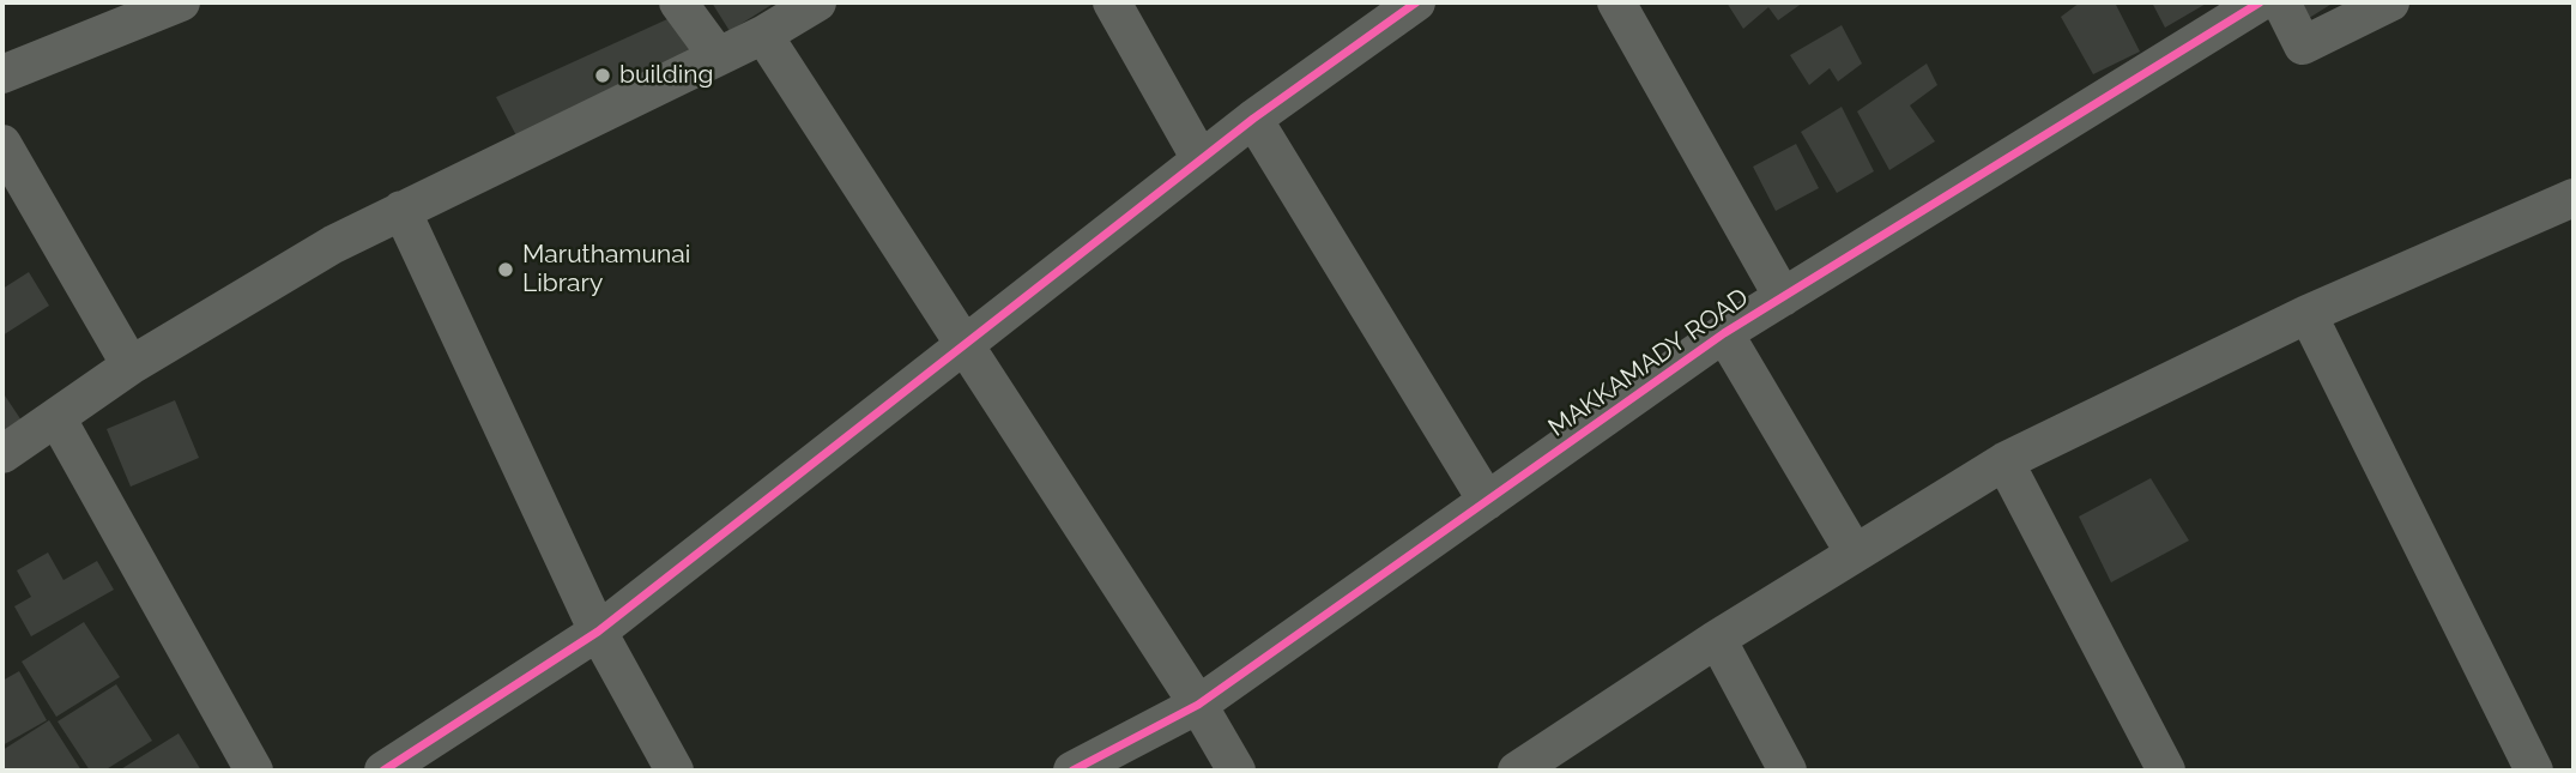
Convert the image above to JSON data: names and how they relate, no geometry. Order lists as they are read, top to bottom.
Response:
{
  "streets": {
    "street": ["MAKKAMADY ROAD"]
  },
  "places": ["building", "Maruthamunai Library"]
}
